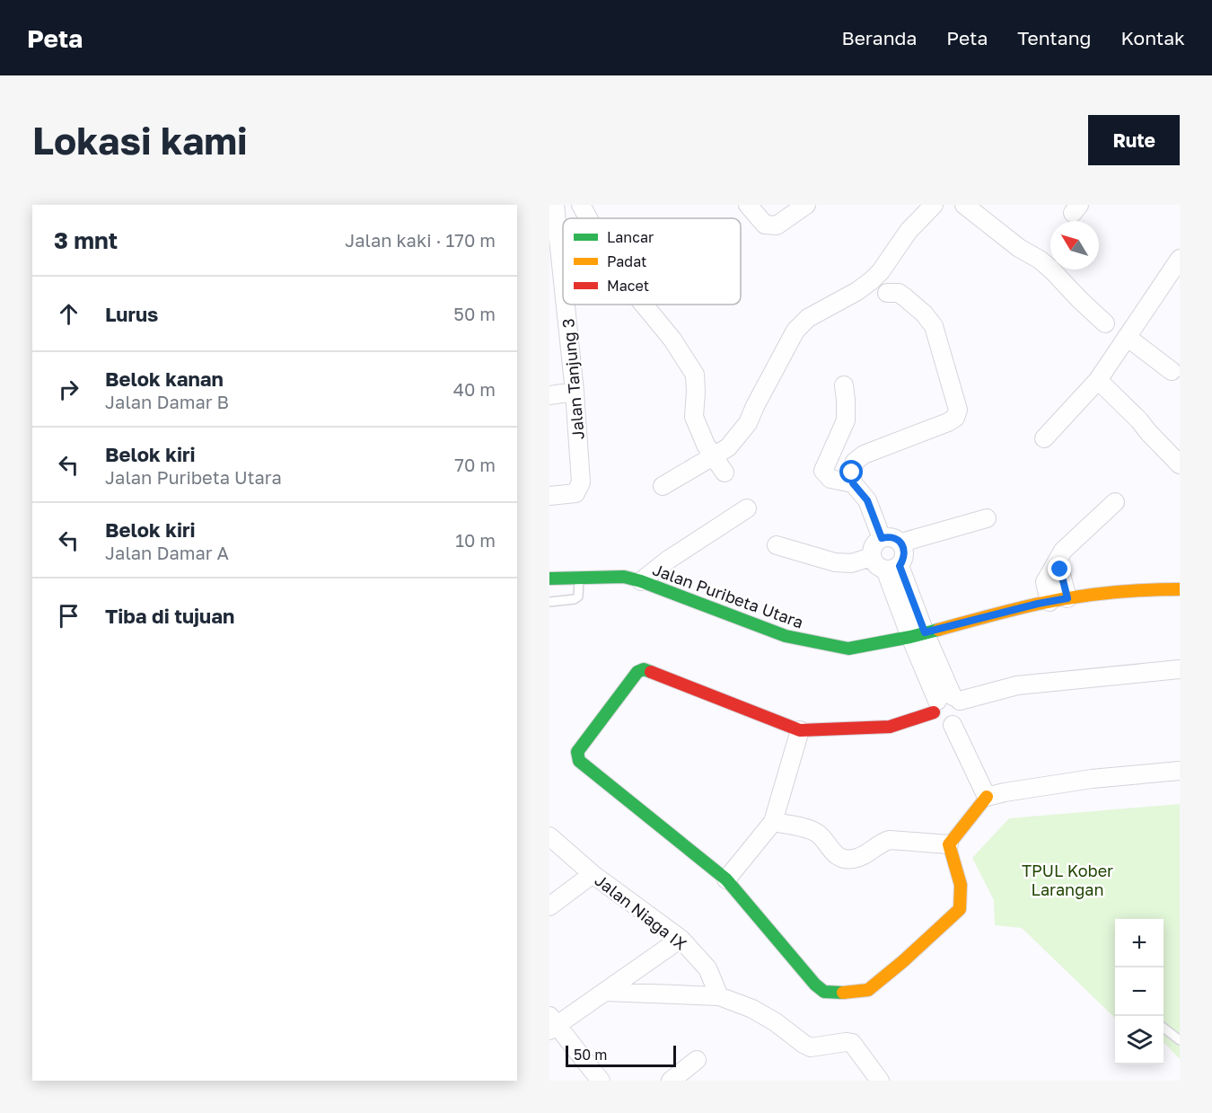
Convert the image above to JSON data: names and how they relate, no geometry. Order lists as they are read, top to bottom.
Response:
{
  "streets": {
    "street": ["Jalan Tanjung 3", "Jalan Puribeta Utara", "Jalan Niaga IX"]
  },
  "parks": ["TPUL Kober Larangan"],
  "legend": ["Lancar", "Padat", "Macet"],
  "scale_bar": "50 m",
  "north": "top left",
  "page": {
    "header": "Peta",
    "nav": [
      "Beranda",
      "Peta",
      "Tentang",
      "Kontak"
    ],
    "buttons": "Rute",
    "title": "Lokasi kami",
    "heading": ["3 mnt", "Jalan kaki · 170 m"],
    "list": [
      ["Lurus", "50 m"],
      ["Belok kanan", "Jalan Damar B", "40 m"],
      ["Belok kiri", "Jalan Puribeta Utara", "70 m"],
      ["Belok kiri", "Jalan Damar A", "10 m"],
      "Tiba di tujuan"
    ],
    "map_buttons": ["+", "−"],
    "scale": "50 m"
  }
}
